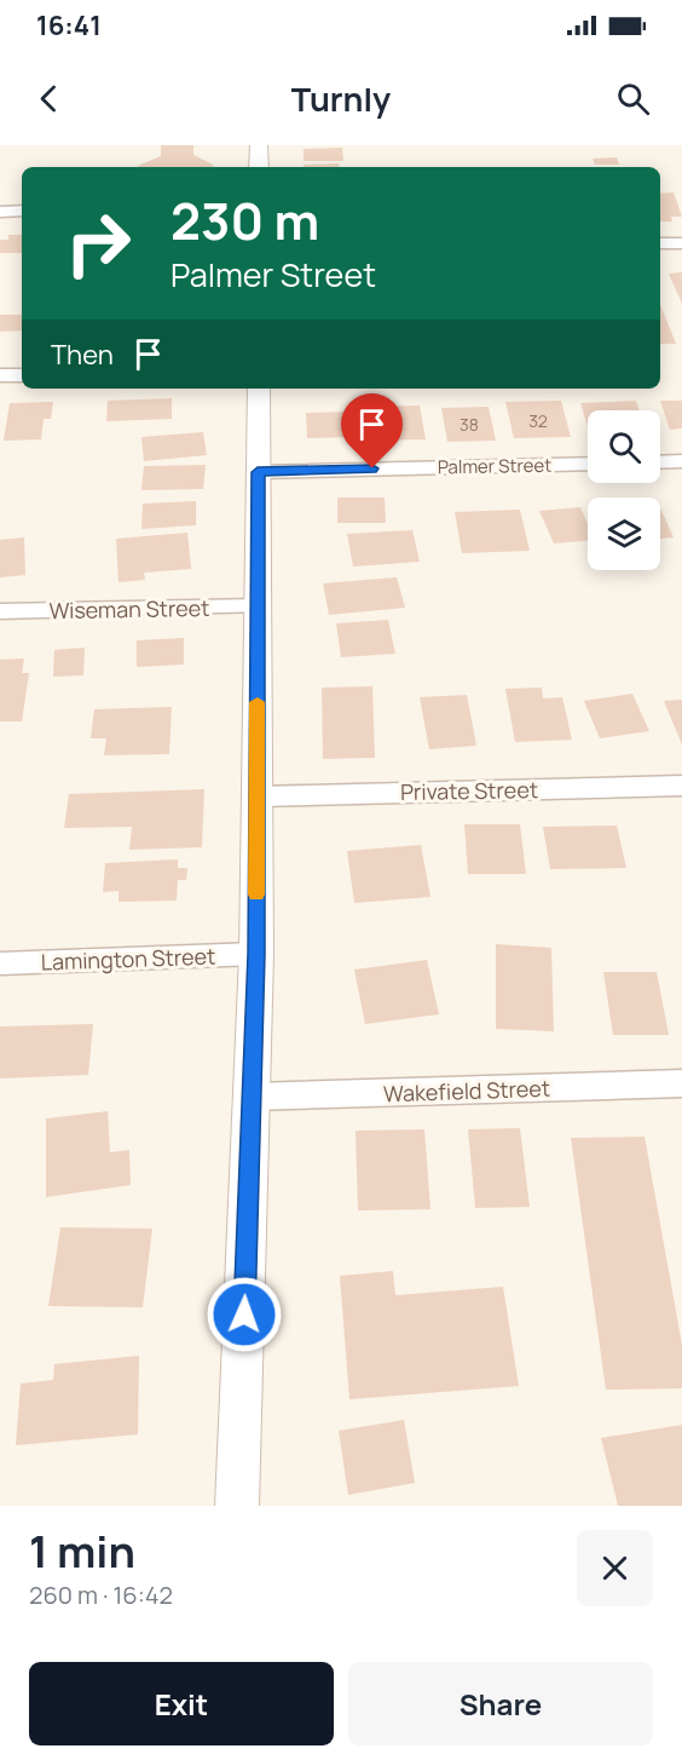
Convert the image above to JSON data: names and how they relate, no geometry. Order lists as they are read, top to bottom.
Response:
{
  "streets": {
    "street": [
      "Palmer Street",
      "Wiseman Street",
      "Private Street",
      "Lamington Street",
      "Wakefield Street"
    ]
  },
  "house_numbers": ["32", "38"],
  "page": {
    "status": "16:41",
    "header": "Turnly",
    "turn": ["230 m", "Palmer Street"],
    "then": "Then",
    "heading": ["1 min", "260 m · 16:42"],
    "buttons": ["Exit", "Share"]
  }
}
